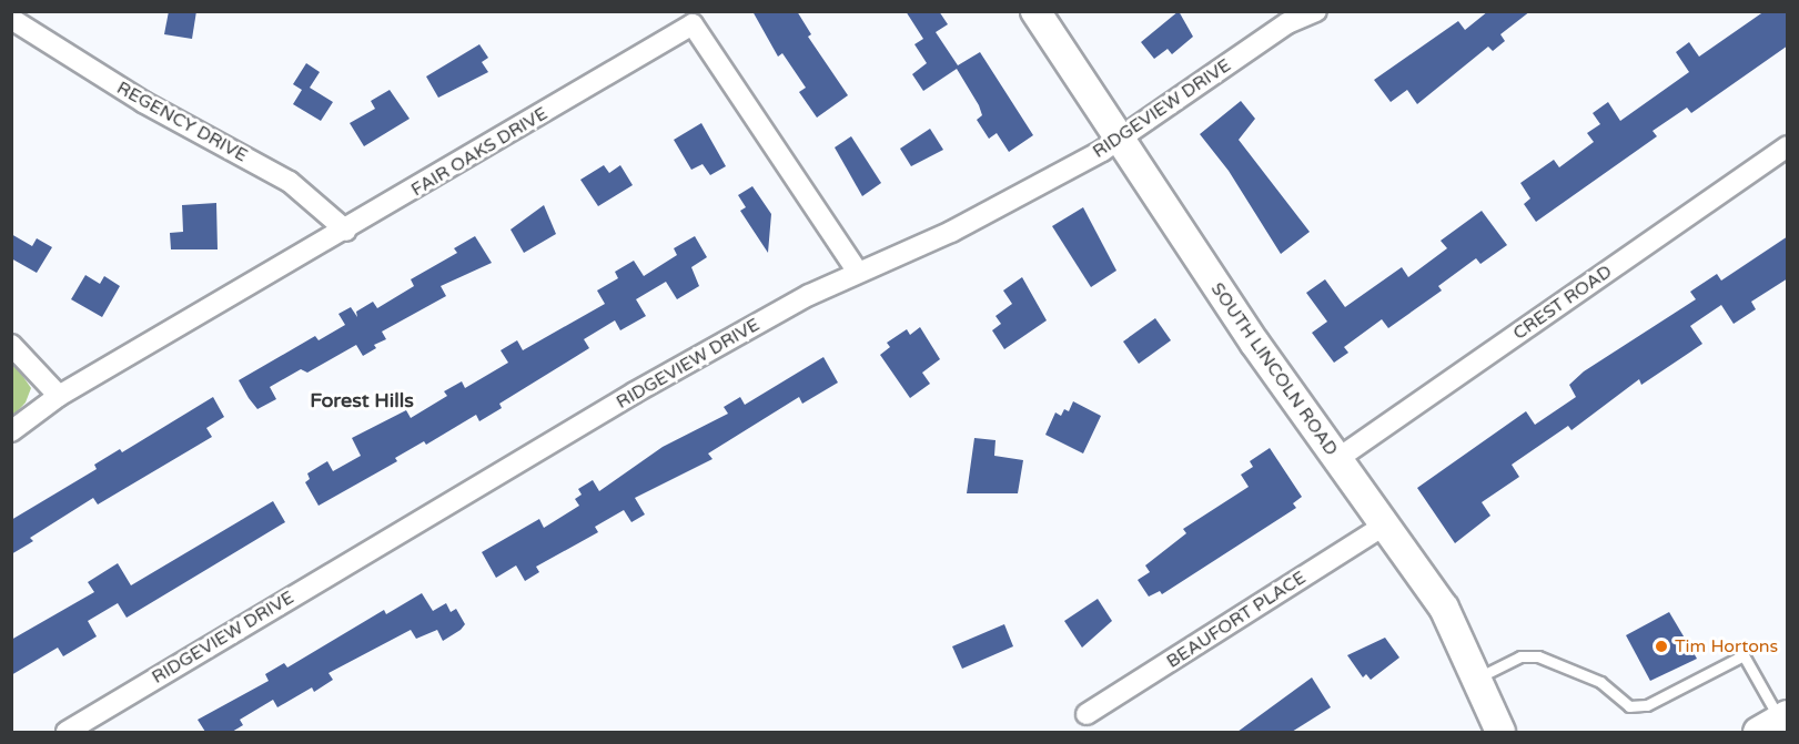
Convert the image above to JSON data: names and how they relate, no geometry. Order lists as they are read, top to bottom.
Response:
{
  "streets": {
    "street": [
      "RIDGEVIEW DRIVE",
      "REGENCY DRIVE",
      "FAIR OAKS DRIVE",
      "CREST ROAD",
      "SOUTH LINCOLN ROAD",
      "BEAUFORT PLACE"
    ]
  },
  "crossings": [
    ["RIDGEVIEW DRIVE", "FAIR OAKS DRIVE"],
    ["RIDGEVIEW DRIVE", "SOUTH LINCOLN ROAD"],
    ["REGENCY DRIVE", "FAIR OAKS DRIVE"],
    ["CREST ROAD", "SOUTH LINCOLN ROAD"],
    ["SOUTH LINCOLN ROAD", "BEAUFORT PLACE"]
  ],
  "districts": ["Forest Hills"],
  "places": ["Tim Hortons"]
}
